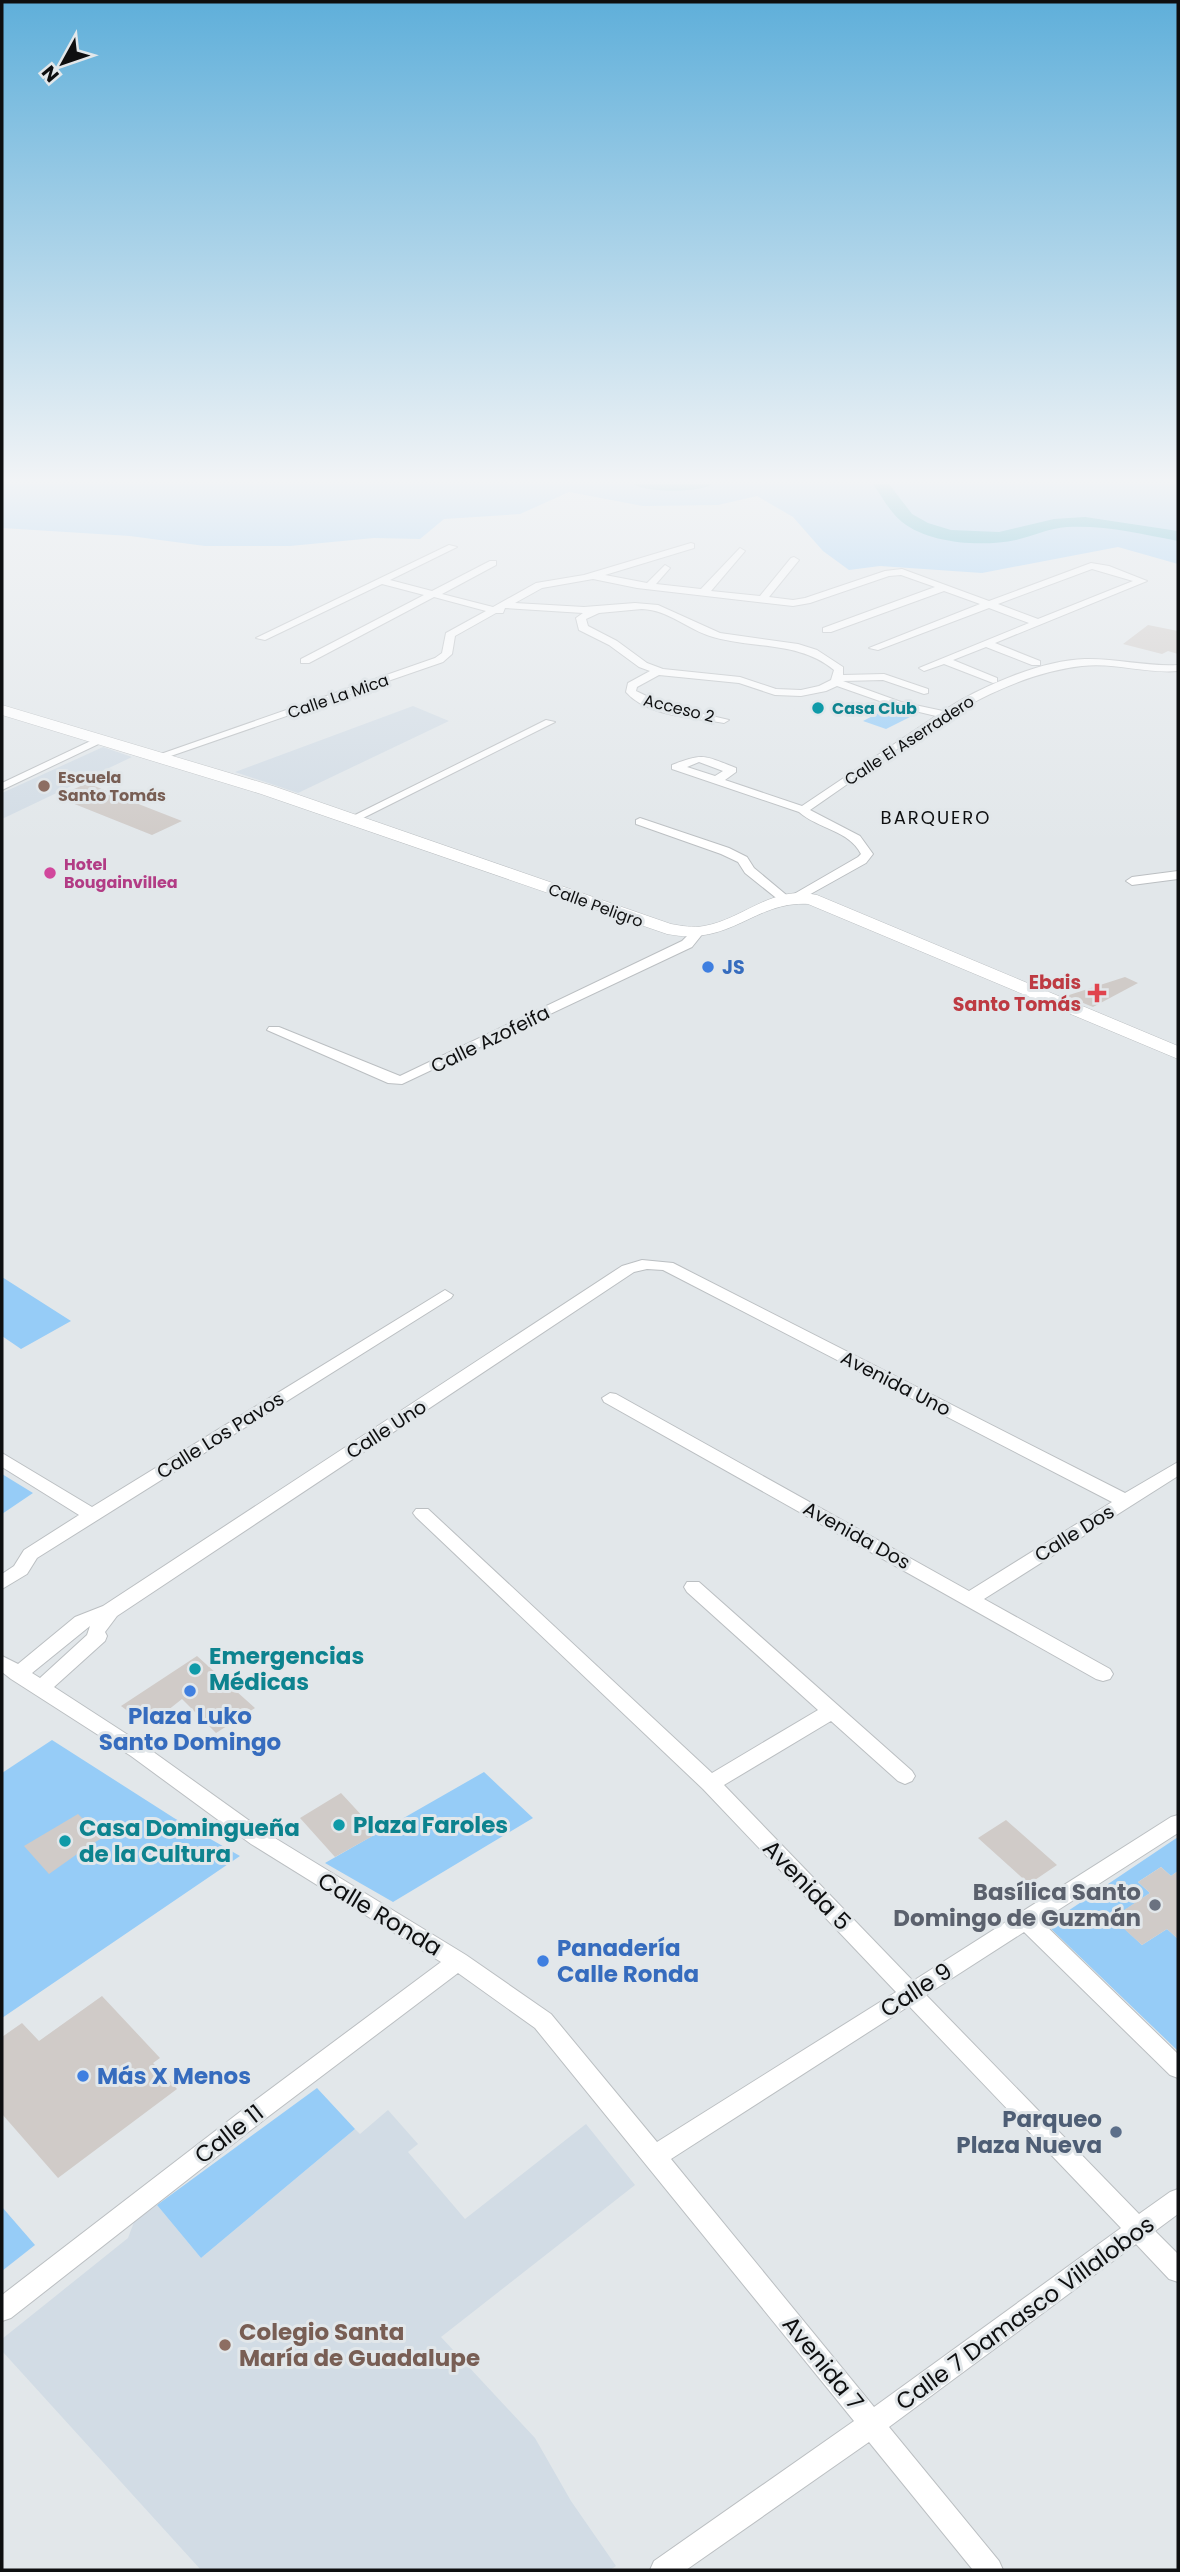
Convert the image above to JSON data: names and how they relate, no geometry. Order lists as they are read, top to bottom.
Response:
{
  "streets": {
    "main road": ["Calle Peligro"],
    "street": [
      "Calle La Mica",
      "Acceso 2",
      "Calle El Aserradero",
      "Calle Azofeifa",
      "Avenida Uno",
      "Calle Uno",
      "Calle Los Pavos",
      "Calle Dos",
      "Avenida Dos",
      "Avenida 5",
      "Calle Ronda",
      "Calle 9",
      "Calle 11",
      "Calle 7 Damasco Villalobos",
      "Avenida 7"
    ]
  },
  "crossings": [
    ["Calle La Mica", "Calle Peligro"],
    ["Calle Peligro", "Calle Azofeifa"],
    ["Avenida Uno", "Calle Uno"],
    ["Avenida Uno", "Calle Dos"],
    ["Calle Uno", "Calle Ronda"],
    ["Calle Dos", "Avenida Dos"],
    ["Avenida 5", "Calle 9"],
    ["Avenida 5", "Calle 7 Damasco Villalobos"],
    ["Calle Ronda", "Calle 9"],
    ["Calle Ronda", "Calle 11"],
    ["Calle Ronda", "Avenida 7"],
    ["Calle 9", "Avenida 7"],
    ["Calle 7 Damasco Villalobos", "Avenida 7"]
  ],
  "districts": ["BARQUERO"],
  "places": {
    "other": [
      "Casa Club",
      "Escuela Santo Tomás",
      "Hotel Bougainvillea",
      "JS",
      "Emergencias Médicas",
      "Plaza Luko Santo Domingo",
      "Plaza Faroles",
      "Casa Domingueña de la Cultura",
      "Basílica Santo Domingo de Guzmán",
      "Panadería Calle Ronda",
      "Más X Menos",
      "Parqueo Plaza Nueva",
      "Colegio Santa María de Guadalupe"
    ],
    "health": ["Ebais Santo Tomás"]
  },
  "north": "bottom left"
}
